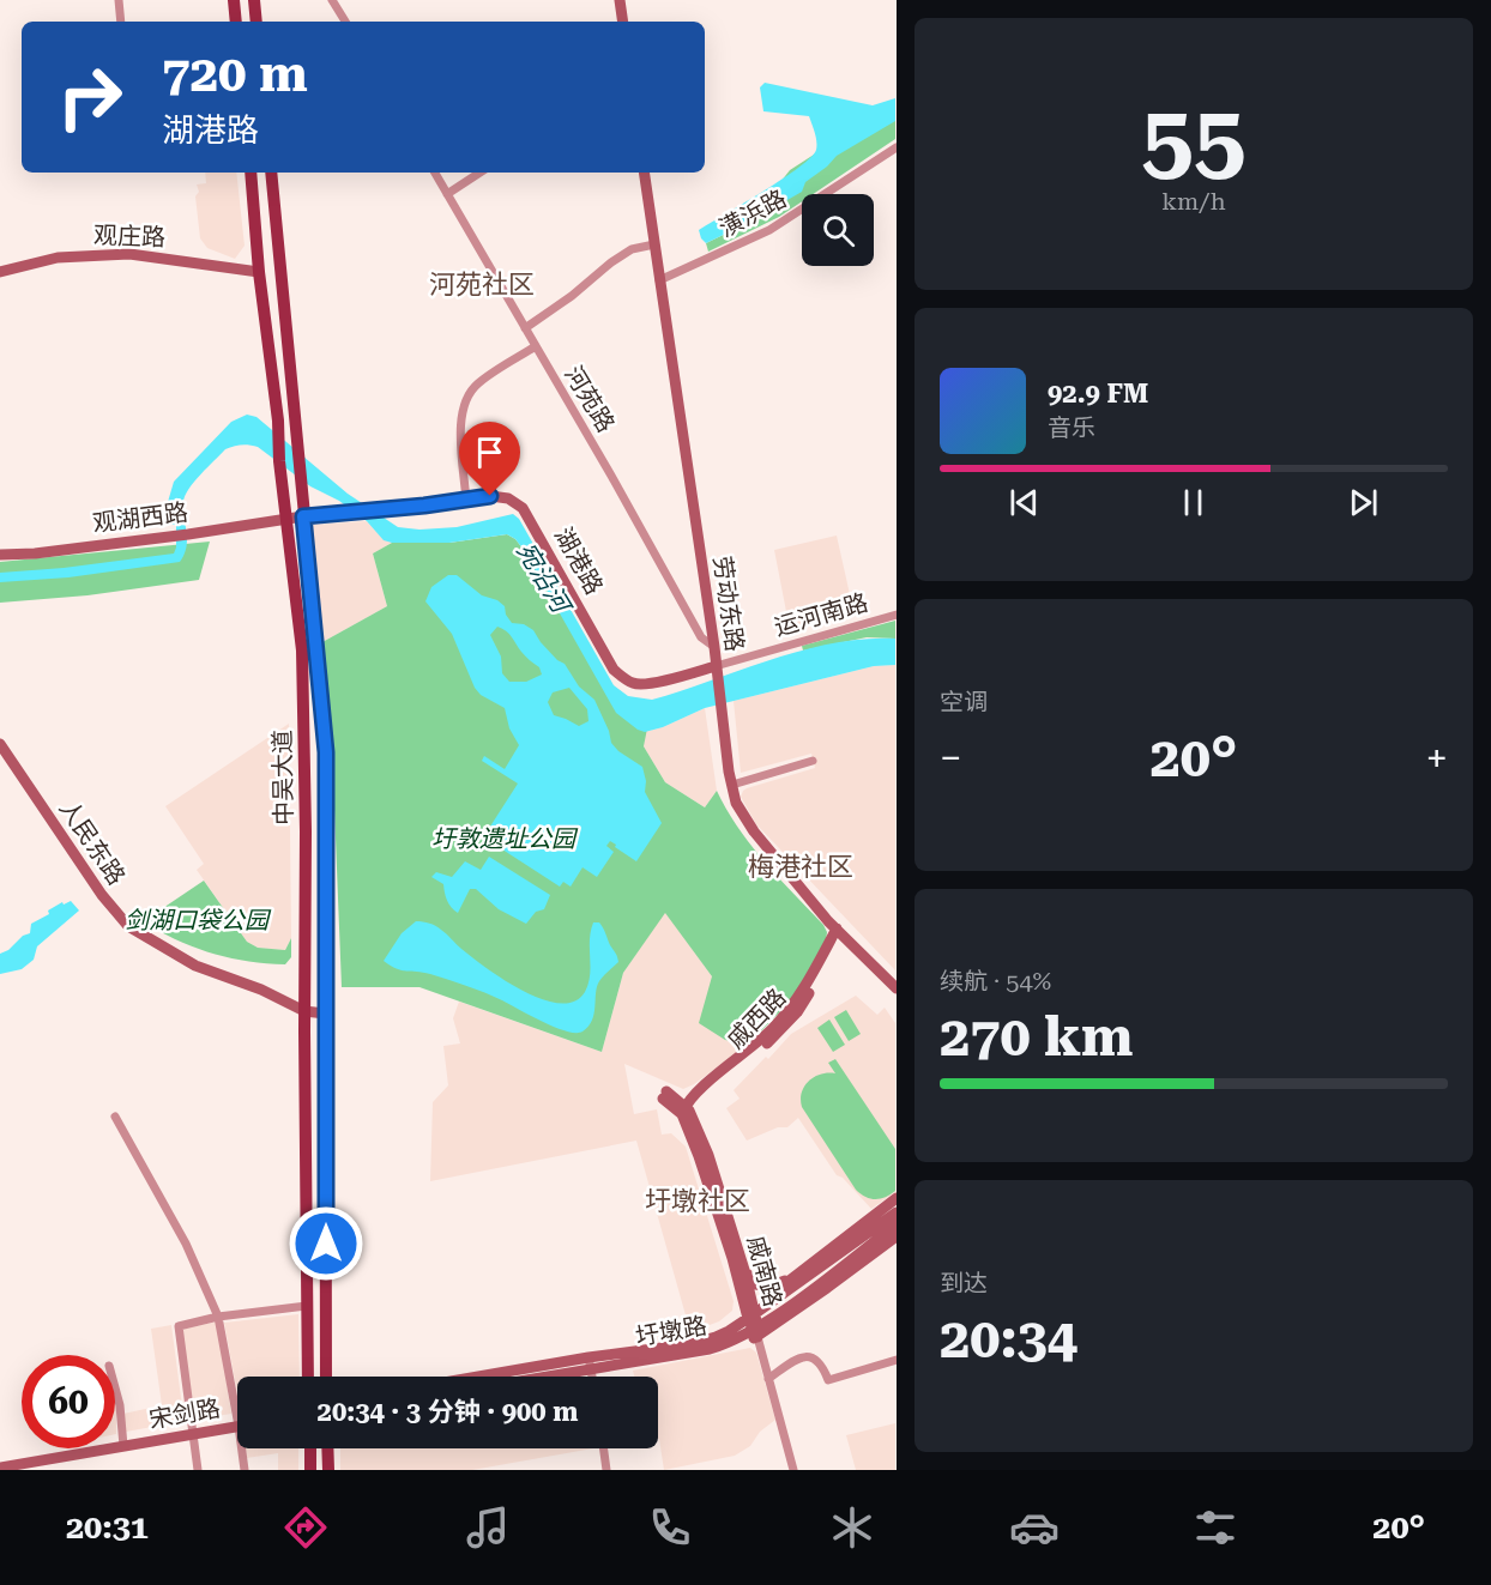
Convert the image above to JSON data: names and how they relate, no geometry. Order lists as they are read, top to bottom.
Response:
{
  "streets": {
    "main road": ["中吴大道"],
    "street": [
      "潢浜路",
      "观庄路",
      "河苑路",
      "观湖西路",
      "湖港路",
      "劳动东路",
      "运河南路",
      "人民东路",
      "戚西路",
      "戚南路",
      "圩墩路",
      "宋剑路"
    ]
  },
  "crossings": [
    ["潢浜路", "劳动东路"],
    ["观庄路", "中吴大道"],
    ["河苑路", "劳动东路"],
    ["观湖西路", "中吴大道"],
    ["湖港路", "劳动东路"],
    ["湖港路", "运河南路"],
    ["湖港路", "中吴大道"],
    ["劳动东路", "运河南路"],
    ["劳动东路", "戚西路"],
    ["中吴大道", "人民东路"],
    ["戚西路", "戚南路"],
    ["戚南路", "圩墩路"]
  ],
  "districts": ["河苑社区", "梅港社区", "圩墩社区"],
  "water": ["宛沿河"],
  "parks": ["圩敦遗址公园", "剑湖口袋公园"],
  "page": {
    "tile": [
      ["55", "km/h"],
      "空调",
      ["续航 · 54%", "270 km"],
      ["到达", "20:34"]
    ],
    "turn": ["720 m", "湖港路"],
    "song": ["92.9 FM", "音乐"],
    "heat": ["−", "20°", "+"],
    "limit": "60",
    "trip": "20:34 · 3 分钟 · 900 m",
    "tabs": ["20:31", "20°"]
  }
}
